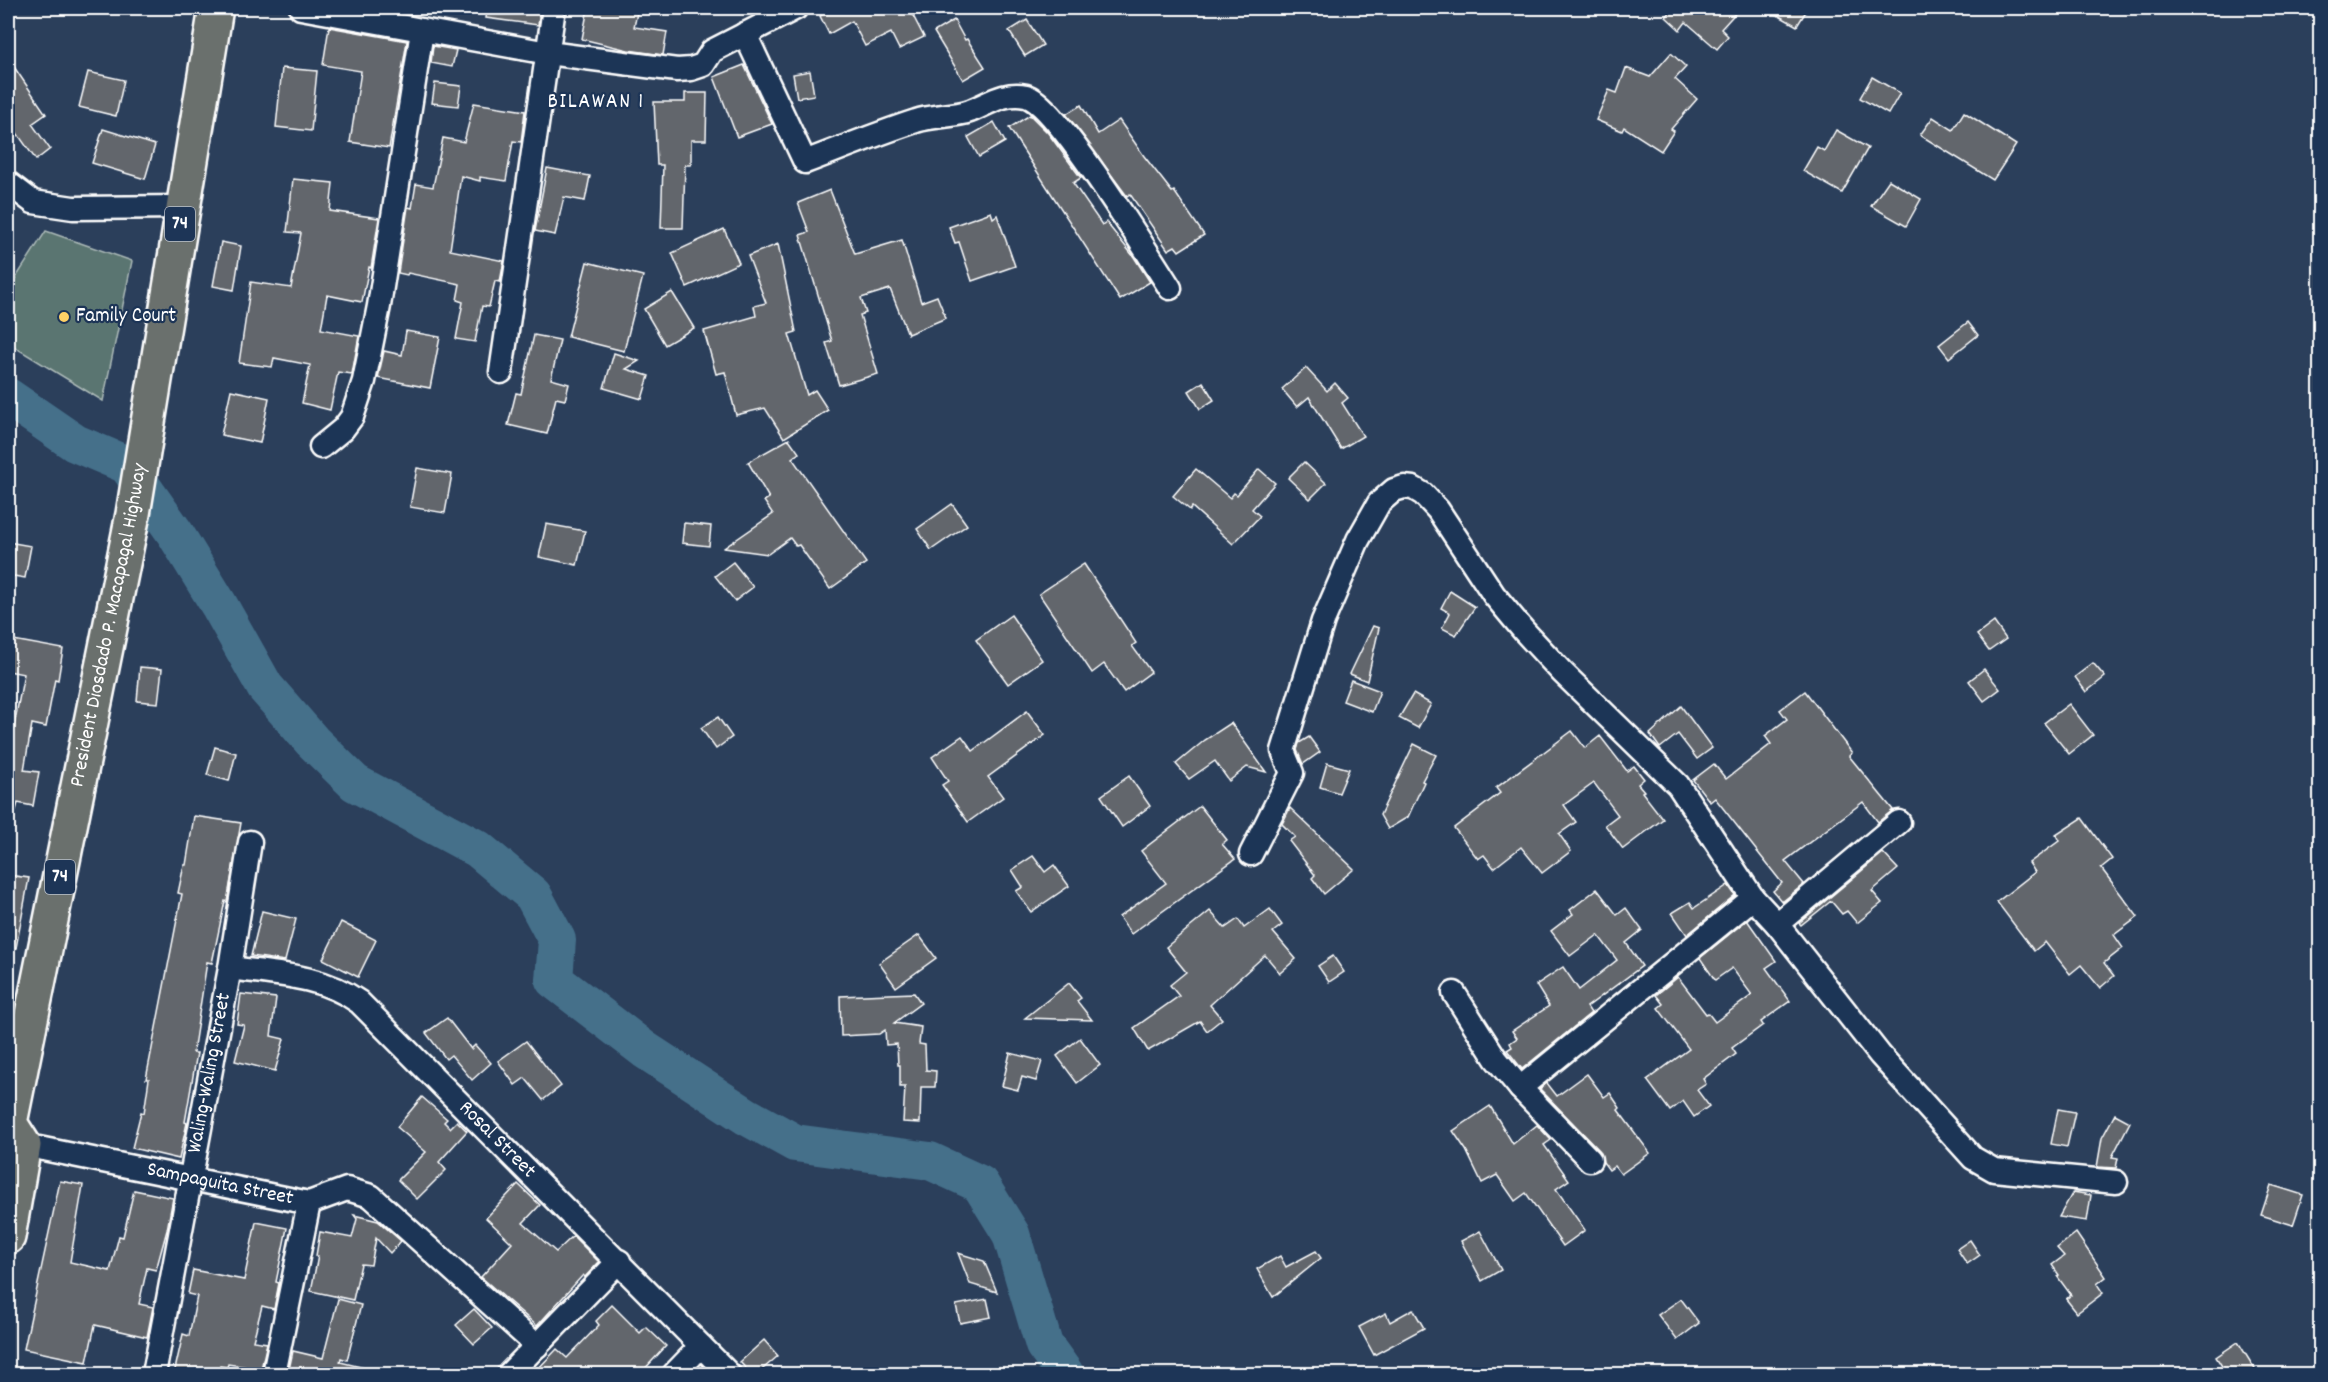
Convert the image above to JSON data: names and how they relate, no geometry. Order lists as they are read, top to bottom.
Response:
{
  "streets": {
    "highway": ["74", "President Diosdado P. Macapagal Highway"],
    "street": ["Waling-Waling Street", "Rosal Street", "Sampaguita Street"]
  },
  "crossings": [
    ["President Diosdado P. Macapagal Highway", "Sampaguita Street"],
    ["Waling-Waling Street", "Rosal Street"],
    ["Waling-Waling Street", "Sampaguita Street"]
  ],
  "districts": ["BILAWAN 1"],
  "places": ["Family Court"]
}
